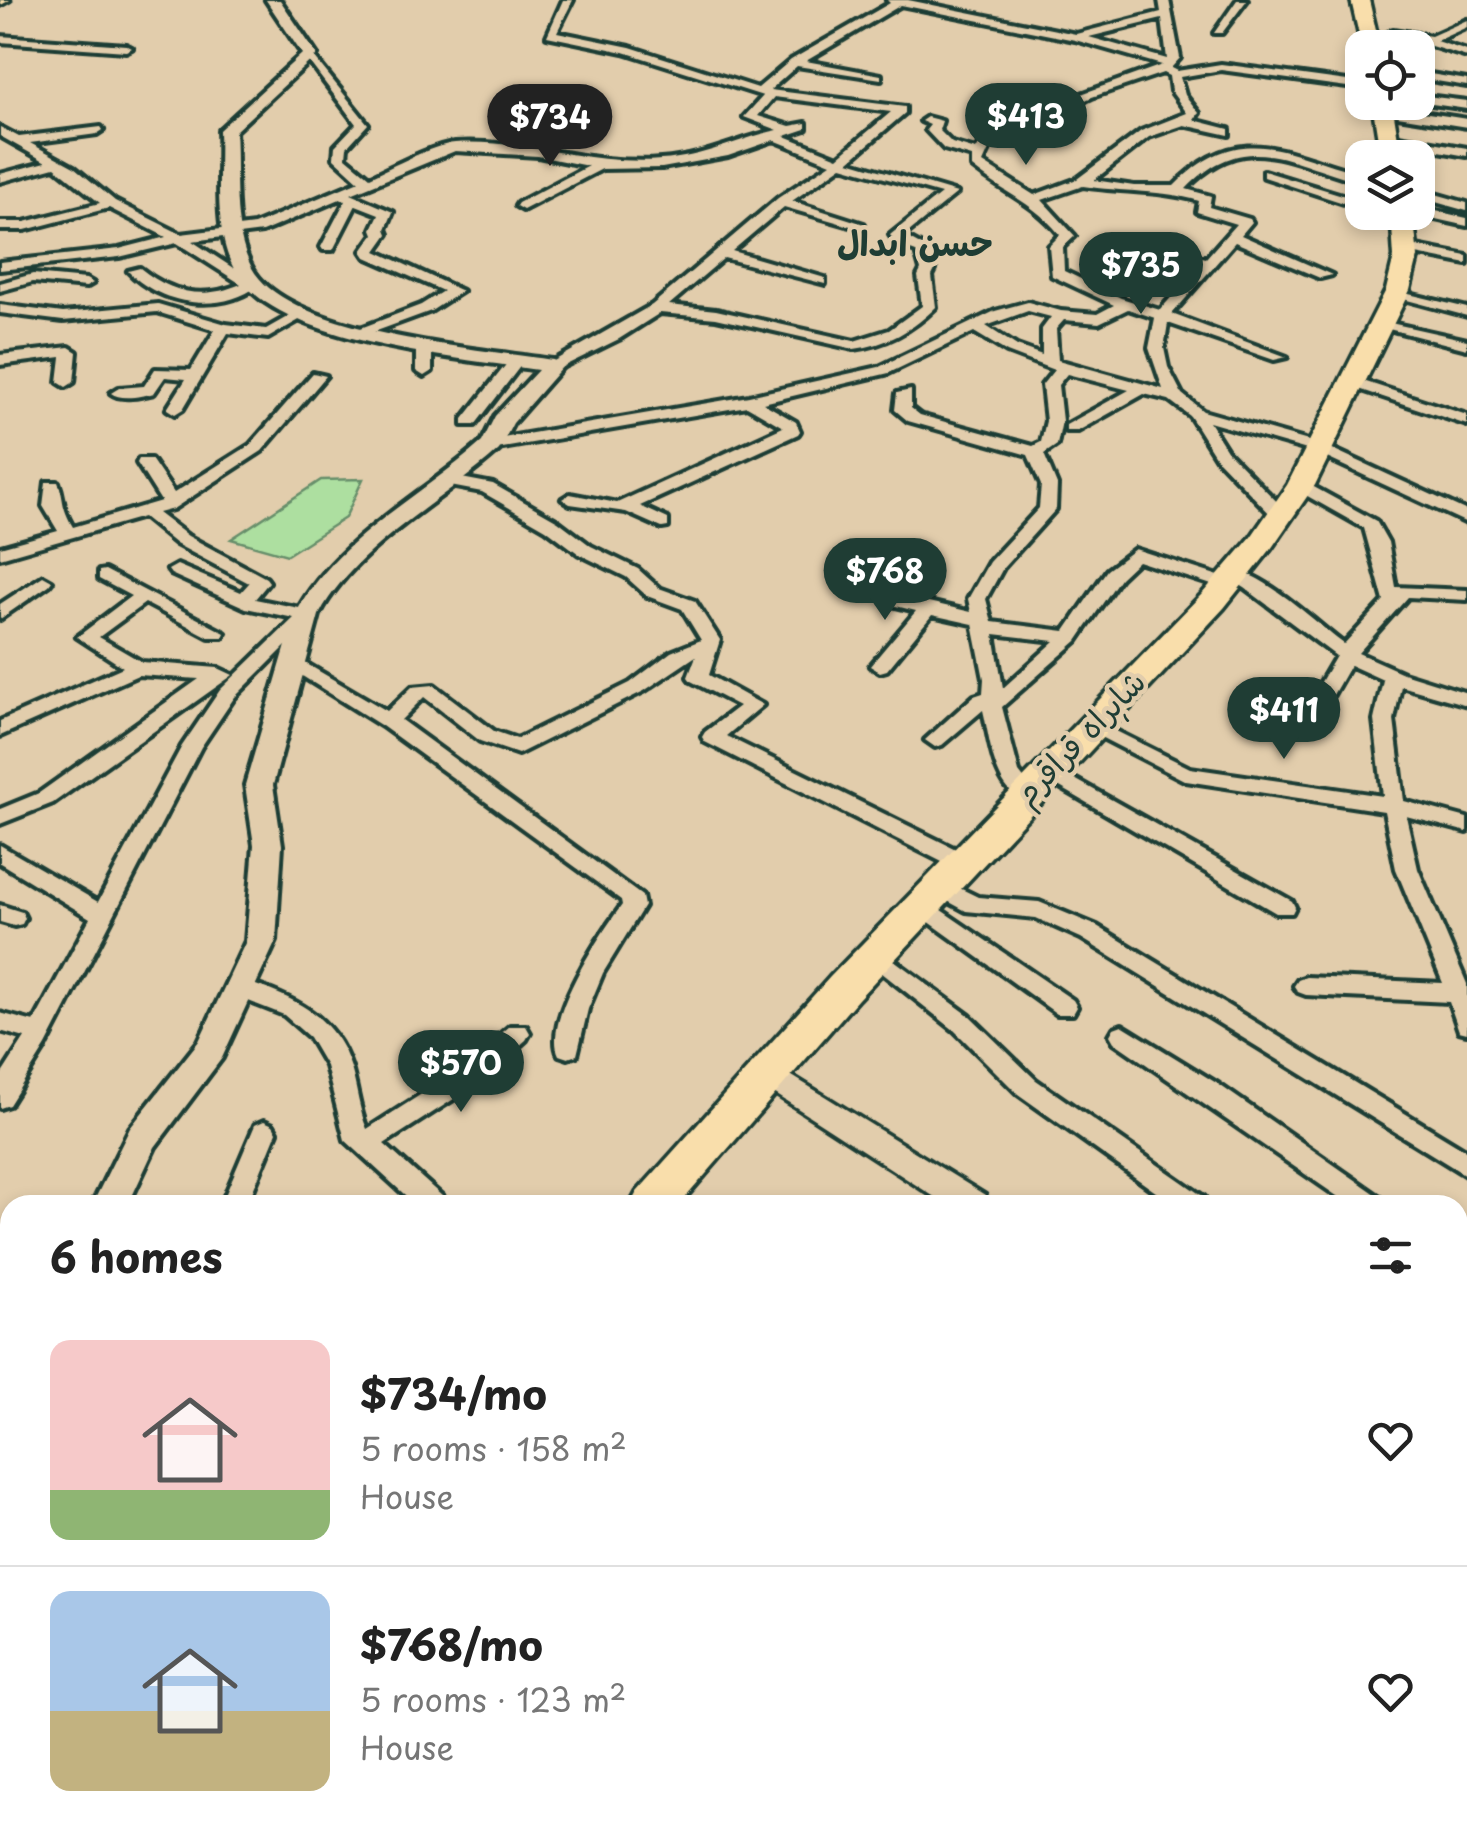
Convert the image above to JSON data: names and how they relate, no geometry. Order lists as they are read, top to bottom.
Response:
{
  "streets": {
    "highway": ["شاہراہ قراقرم"]
  },
  "districts": ["حسن ابدال"],
  "page": {
    "price": [
      "$413",
      "$734",
      "$735",
      "$768",
      "$411",
      "$570"
    ],
    "heading": "6 homes",
    "list": [
      {
        "name": "$734/mo",
        "note": "5 rooms · 158 m² · House"
      },
      {
        "name": "$768/mo",
        "note": "5 rooms · 123 m² · House"
      }
    ]
  }
}
